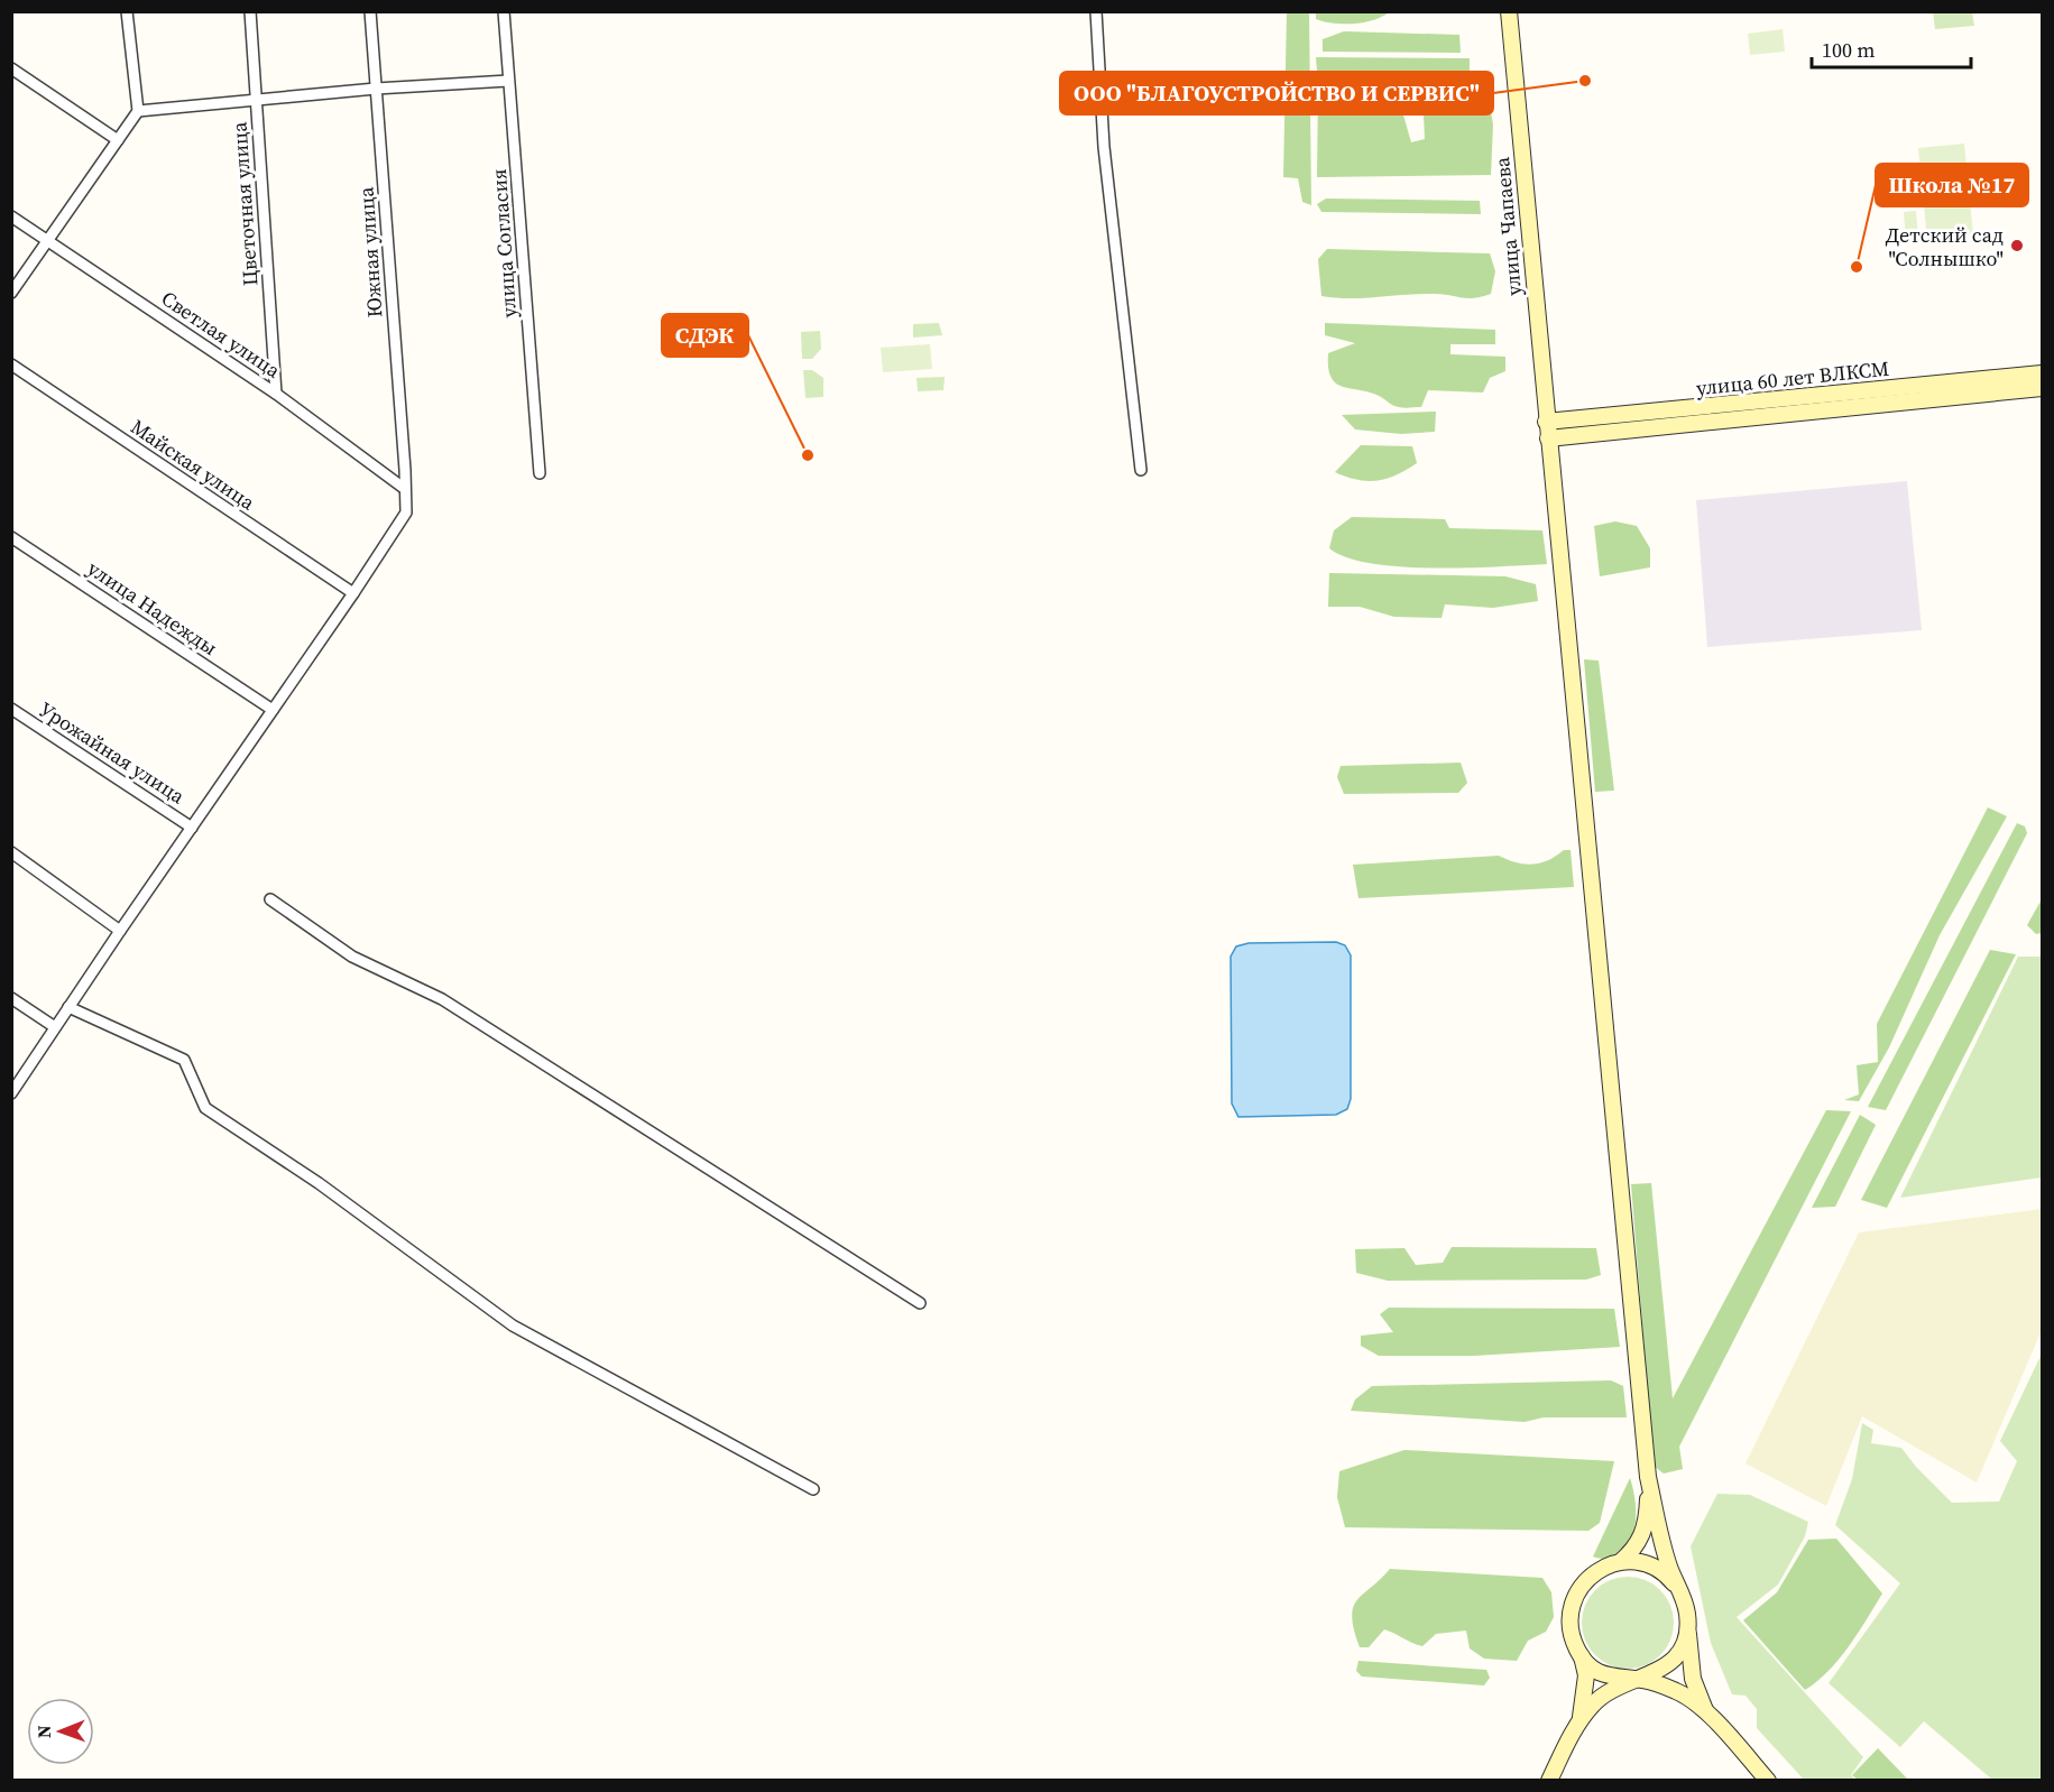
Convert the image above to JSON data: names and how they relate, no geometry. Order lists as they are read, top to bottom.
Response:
{
  "streets": {
    "main road": ["улица Чапаева", "улица 60 лет ВЛКСМ"],
    "street": [
      "Цветочная улица",
      "улица Согласия",
      "Южная улица",
      "Светлая улица",
      "Майская улица",
      "улица Надежды",
      "Урожайная улица"
    ]
  },
  "crossings": [
    ["Цветочная улица", "Светлая улица"],
    ["улица Чапаева", "улица 60 лет ВЛКСМ"],
    ["Южная улица", "Светлая улица"],
    ["Южная улица", "Майская улица"],
    ["Южная улица", "улица Надежды"],
    ["Южная улица", "Урожайная улица"]
  ],
  "places": [
    "ООО \"БЛАГОУСТРОЙСТВО И СЕРВИС\"",
    "Детский сад \"Солнышко\"",
    "Школа №17",
    "СДЭК"
  ],
  "scale_bar": "100 m",
  "north": "left"
}
